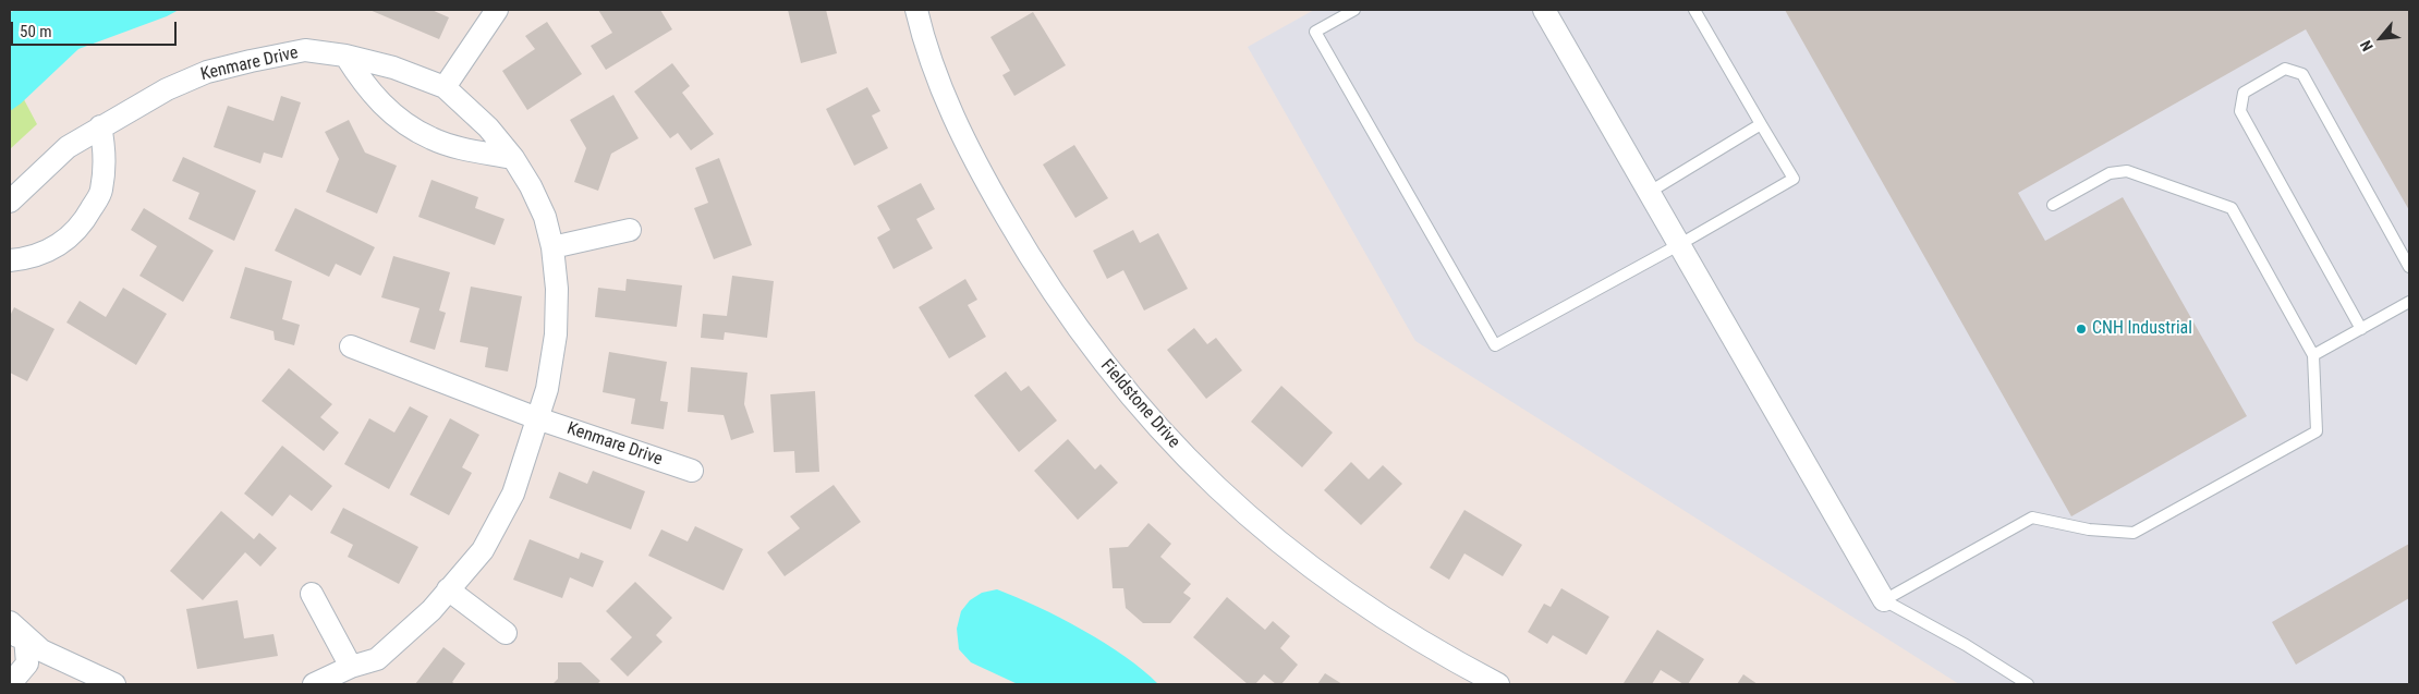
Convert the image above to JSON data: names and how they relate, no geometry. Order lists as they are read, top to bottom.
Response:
{
  "streets": {
    "street": ["Kenmare Drive", "Fieldstone Drive"]
  },
  "places": ["CNH Industrial"],
  "scale_bar": "50 m",
  "north": "bottom left"
}
